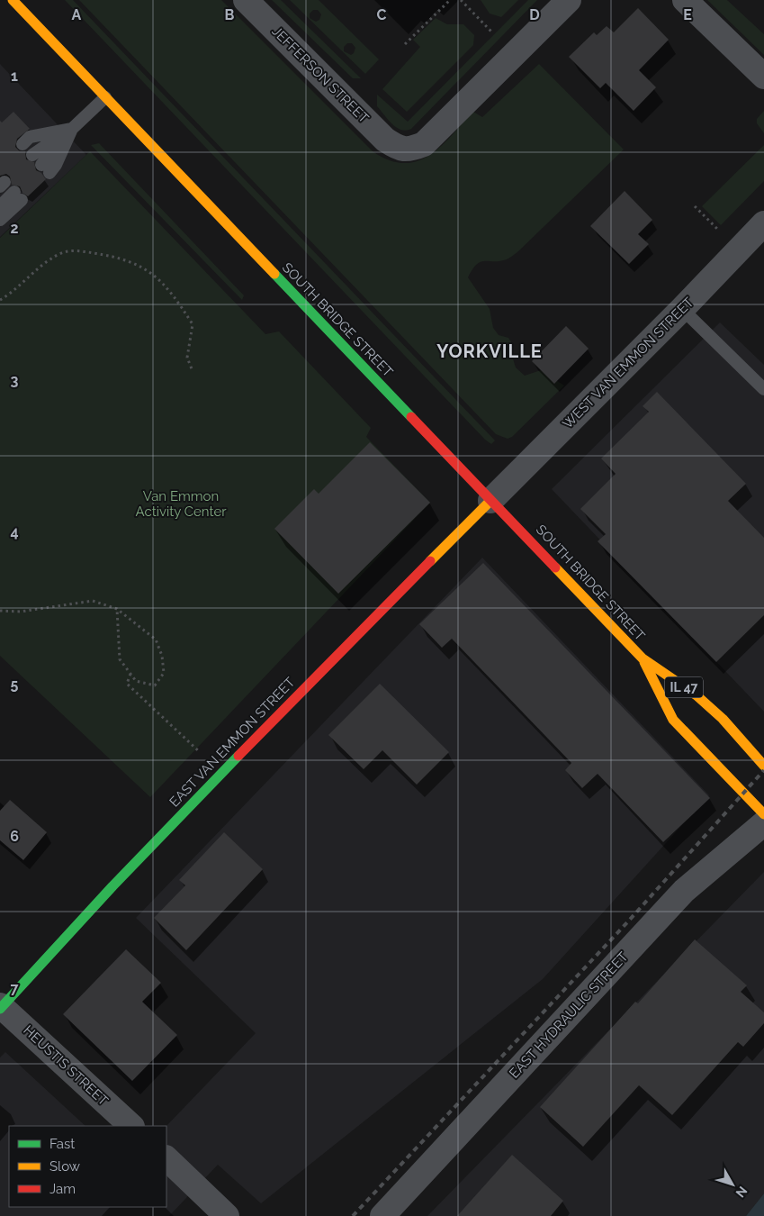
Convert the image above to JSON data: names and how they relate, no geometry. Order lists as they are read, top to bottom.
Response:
{
  "streets": {
    "main road": ["SOUTH BRIDGE STREET", "IL 47", "EAST VAN EMMON STREET"],
    "street": [
      "JEFFERSON STREET",
      "WEST VAN EMMON STREET",
      "EAST HYDRAULIC STREET",
      "HEUSTIS STREET"
    ]
  },
  "crossings": [
    ["SOUTH BRIDGE STREET", "WEST VAN EMMON STREET"],
    ["SOUTH BRIDGE STREET", "EAST VAN EMMON STREET"],
    ["WEST VAN EMMON STREET", "EAST VAN EMMON STREET"],
    ["EAST VAN EMMON STREET", "HEUSTIS STREET"]
  ],
  "districts": ["YORKVILLE"],
  "parks": ["Van Emmon Activity Center"],
  "legend": ["Fast", "Slow", "Jam"],
  "north": "bottom right",
  "grid": {
    "columns": [
      "A",
      "B",
      "C",
      "D",
      "E"
    ],
    "rows": [
      "1",
      "2",
      "3",
      "4",
      "5",
      "6",
      "7"
    ]
  }
}
